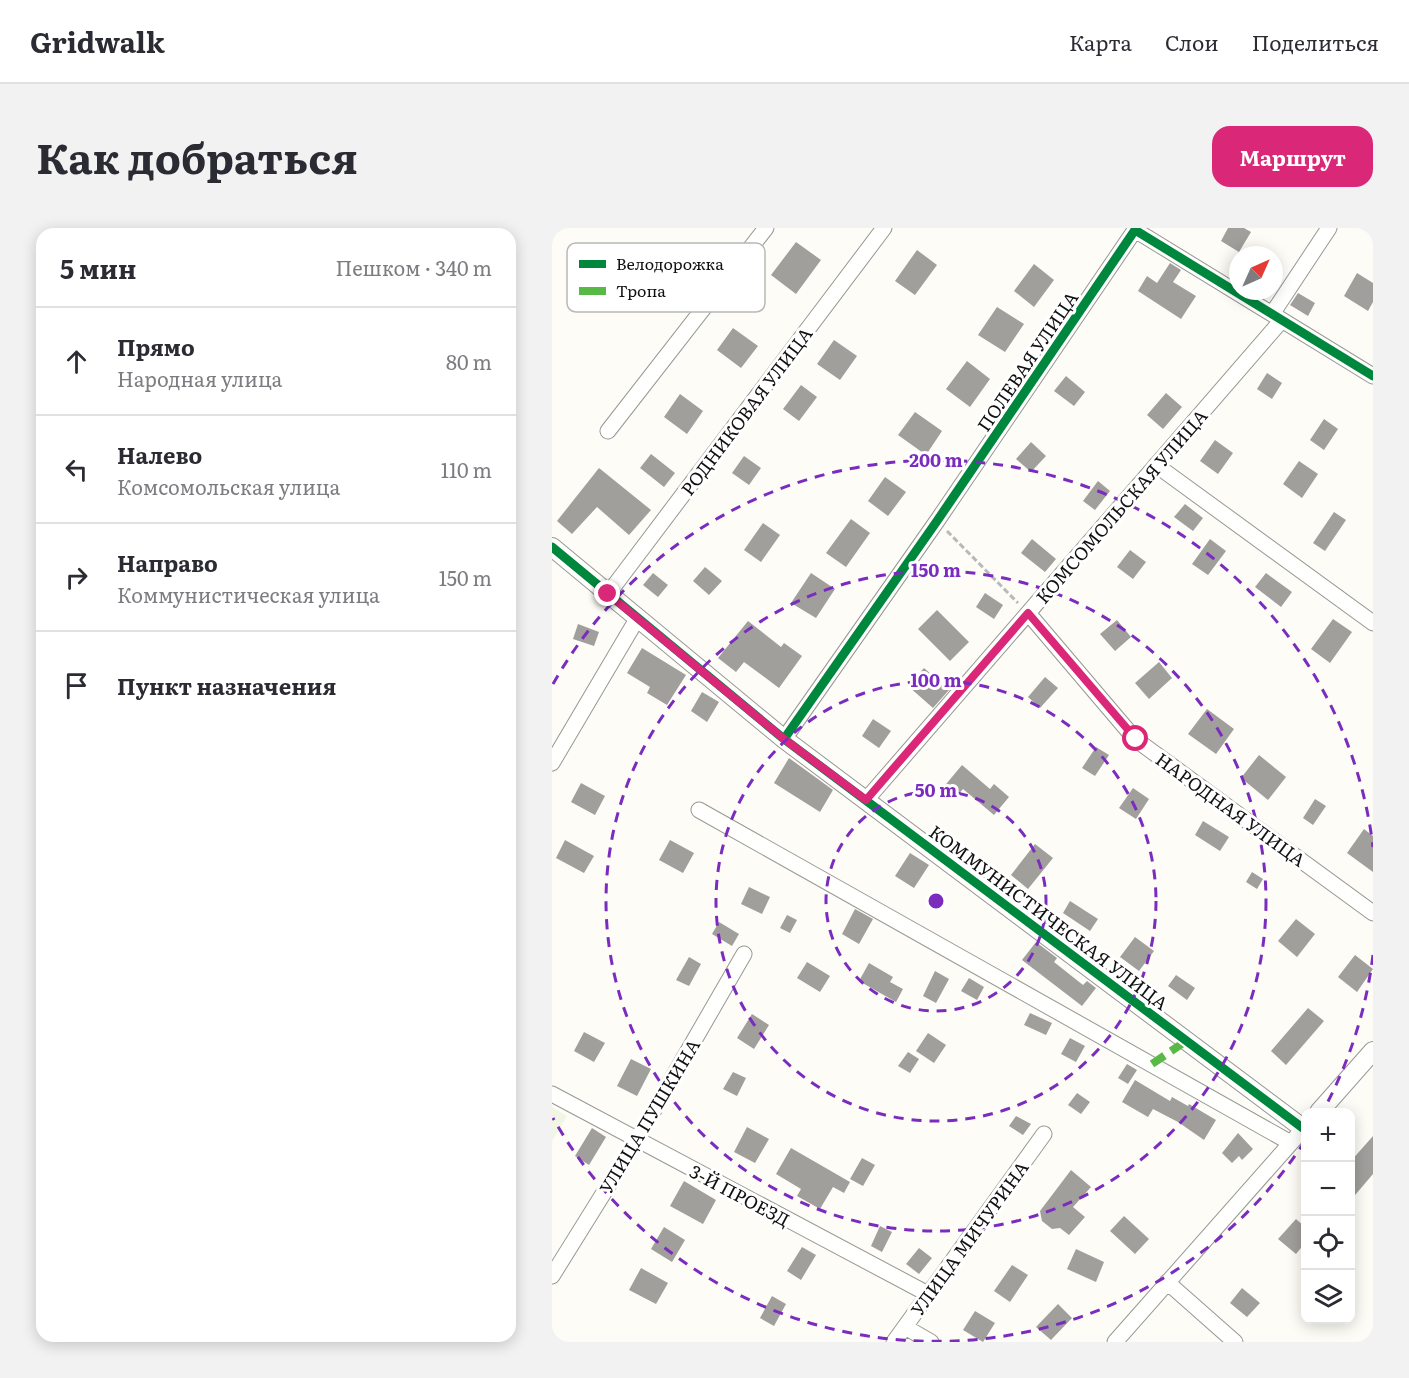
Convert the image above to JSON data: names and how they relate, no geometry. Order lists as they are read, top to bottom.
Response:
{
  "streets": {
    "street": [
      "ПОЛЕВАЯ УЛИЦА",
      "РОДНИКОВАЯ УЛИЦА",
      "КОМСОМОЛЬСКАЯ УЛИЦА",
      "НАРОДНАЯ УЛИЦА",
      "КОММУНИСТИЧЕСКАЯ УЛИЦА",
      "УЛИЦА ПУШКИНА",
      "3-Й ПРОЕЗД",
      "УЛИЦА МИЧУРИНА"
    ]
  },
  "crossings": [
    ["ПОЛЕВАЯ УЛИЦА", "КОМСОМОЛЬСКАЯ УЛИЦА"],
    ["ПОЛЕВАЯ УЛИЦА", "КОММУНИСТИЧЕСКАЯ УЛИЦА"],
    ["РОДНИКОВАЯ УЛИЦА", "КОММУНИСТИЧЕСКАЯ УЛИЦА"],
    ["КОМСОМОЛЬСКАЯ УЛИЦА", "НАРОДНАЯ УЛИЦА"],
    ["КОМСОМОЛЬСКАЯ УЛИЦА", "КОММУНИСТИЧЕСКАЯ УЛИЦА"],
    ["УЛИЦА ПУШКИНА", "3-Й ПРОЕЗД"],
    ["3-Й ПРОЕЗД", "УЛИЦА МИЧУРИНА"]
  ],
  "legend": ["Велодорожка", "Тропа"],
  "north": "top right",
  "page": {
    "header": "Gridwalk",
    "nav": ["Карта", "Слои", "Поделиться"],
    "title": "Как добраться",
    "buttons": "Маршрут",
    "heading": ["5 мин", "Пешком · 340 m"],
    "list": [
      ["Прямо", "Народная улица", "80 m"],
      ["Налево", "Комсомольская улица", "110 m"],
      ["Направо", "Коммунистическая улица", "150 m"],
      "Пункт назначения"
    ],
    "map_buttons": ["+", "−"]
  },
  "rings": [
    "200 m",
    "150 m",
    "100 m",
    "50 m"
  ]
}
